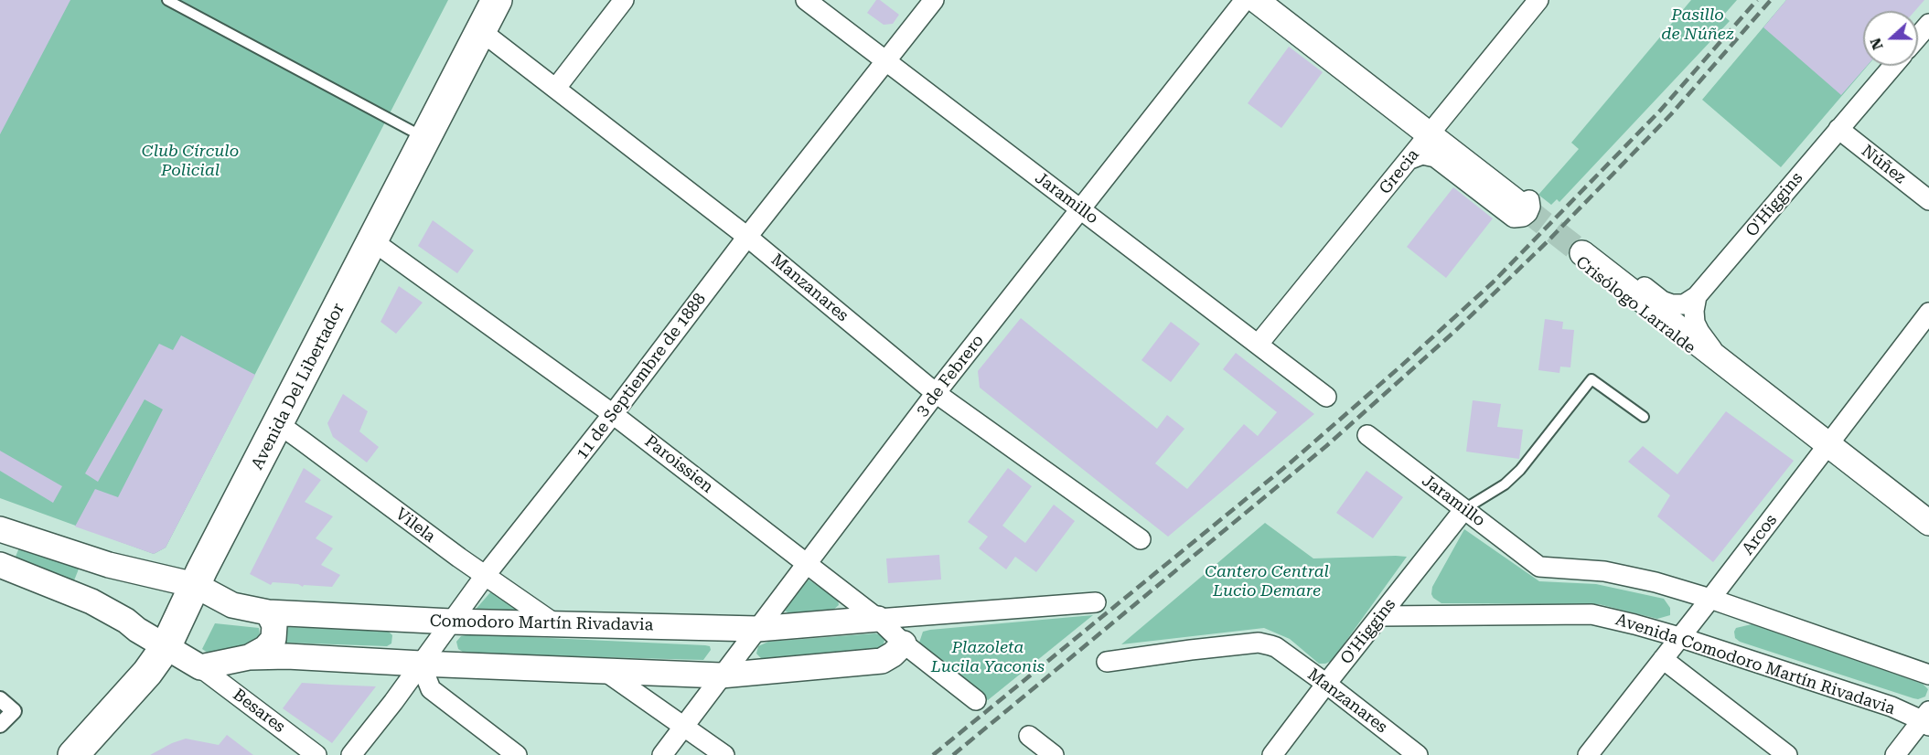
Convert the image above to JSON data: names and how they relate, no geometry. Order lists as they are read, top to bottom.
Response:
{
  "streets": {
    "main road": ["Avenida Del Libertador"],
    "street": [
      "Núñez",
      "Grecia",
      "Jaramillo",
      "O'Higgins",
      "Manzanares",
      "Crisólogo Larralde",
      "3 de Febrero",
      "11 de Septiembre de 1888",
      "Paroissien",
      "Vilela",
      "Arcos",
      "Comodoro Martín Rivadavia",
      "Avenida Comodoro Martín Rivadavia",
      "Besares"
    ]
  },
  "crossings": [
    ["Núñez", "O'Higgins"],
    ["Grecia", "Jaramillo"],
    ["Jaramillo", "O'Higgins"],
    ["Jaramillo", "3 de Febrero"],
    ["Jaramillo", "11 de Septiembre de 1888"],
    ["Jaramillo", "Arcos"],
    ["O'Higgins", "Manzanares"],
    ["O'Higgins", "Crisólogo Larralde"],
    ["O'Higgins", "Avenida Comodoro Martín Rivadavia"],
    ["Manzanares", "3 de Febrero"],
    ["Manzanares", "11 de Septiembre de 1888"],
    ["Manzanares", "Avenida Del Libertador"],
    ["Crisólogo Larralde", "Arcos"],
    ["3 de Febrero", "Paroissien"],
    ["3 de Febrero", "Comodoro Martín Rivadavia"],
    ["11 de Septiembre de 1888", "Paroissien"],
    ["11 de Septiembre de 1888", "Vilela"],
    ["11 de Septiembre de 1888", "Comodoro Martín Rivadavia"],
    ["Avenida Del Libertador", "Paroissien"],
    ["Avenida Del Libertador", "Vilela"],
    ["Avenida Del Libertador", "Comodoro Martín Rivadavia"],
    ["Paroissien", "Comodoro Martín Rivadavia"],
    ["Vilela", "Comodoro Martín Rivadavia"],
    ["Arcos", "Avenida Comodoro Martín Rivadavia"]
  ],
  "parks": [
    "Pasillo de Núñez",
    "Club Círculo Policial",
    "Cantero Central Lucio Demare",
    "Plazoleta Lucila Yaconis"
  ],
  "north": "left"
}
